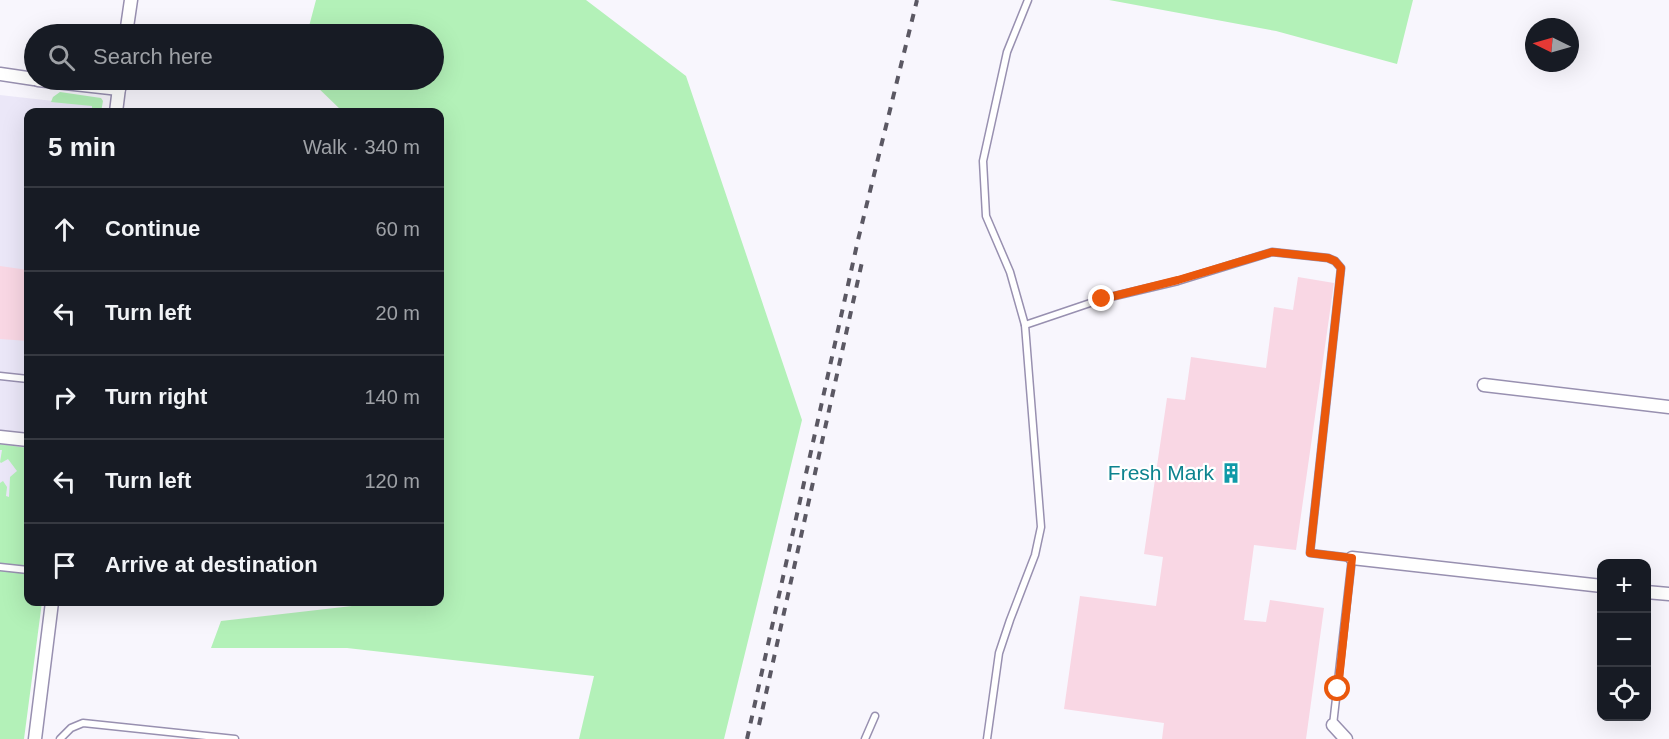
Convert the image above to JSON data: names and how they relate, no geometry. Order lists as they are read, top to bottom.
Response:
{
  "places": {
    "building": ["Fresh Mark"]
  },
  "north": "left",
  "page": {
    "search": "Search here",
    "heading": ["5 min", "Walk · 340 m"],
    "list": [
      ["Continue", "60 m"],
      ["Turn left", "20 m"],
      ["Turn right", "140 m"],
      ["Turn left", "120 m"],
      "Arrive at destination"
    ],
    "map_buttons": ["+", "−"]
  }
}
